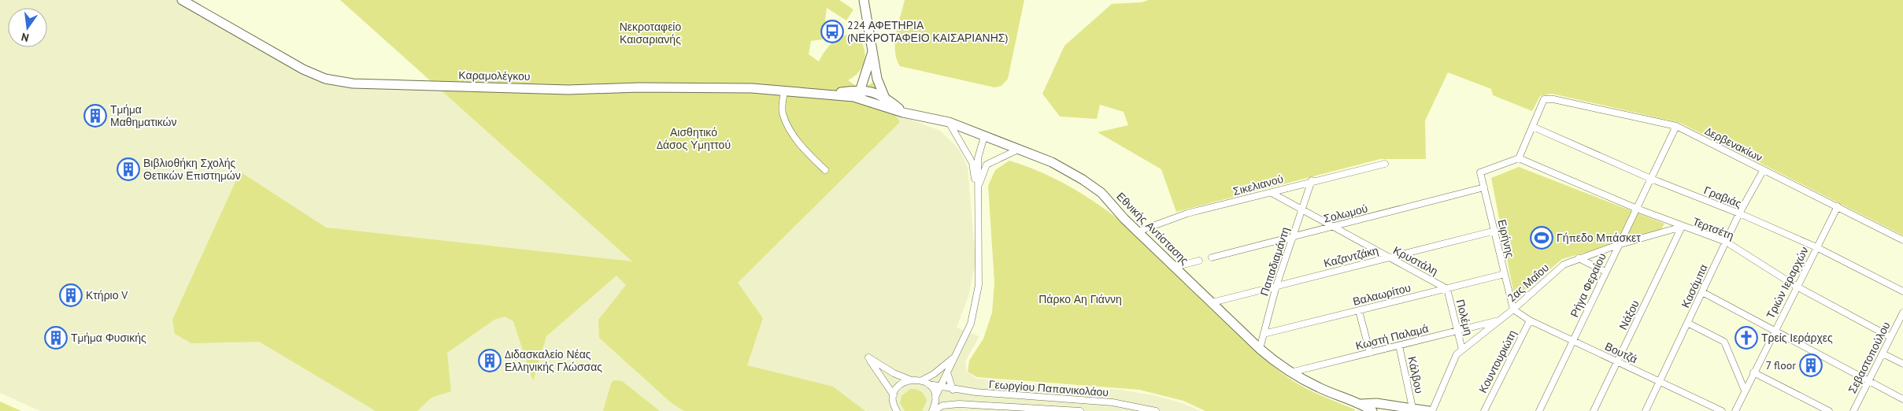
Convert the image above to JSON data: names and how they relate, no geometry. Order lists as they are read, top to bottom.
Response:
{
  "streets": {
    "main road": ["Καραμολέγκου", "Εθνικής Αντίστασης"],
    "street": [
      "Δερβενακίων",
      "Σικελιανού",
      "Γραβιάς",
      "Σολωμού",
      "Τερτσέτη",
      "Ειρήνης",
      "Καζαντζάκη",
      "Κρυστάλη",
      "Παπαδιαμάντη",
      "2ας Μαΐου",
      "Τριών Ιεραρχών",
      "Ρήγα Φεραίου",
      "Κασάμπα",
      "Βαλαωρίτου",
      "Νάξου",
      "Πολέμη",
      "Κωστή Παλαμά",
      "Βουτζά",
      "Σεβαστοπούλου",
      "Κουντουριώτη",
      "Κάλβου",
      "Γεωργίου Παπανικολάου"
    ]
  },
  "crossings": [
    ["Καραμολέγκου", "Εθνικής Αντίστασης"],
    ["Δερβενακίων", "Γραβιάς"],
    ["Δερβενακίων", "Τριών Ιεραρχών"],
    ["Δερβενακίων", "Ρήγα Φεραίου"],
    ["Δερβενακίων", "Κασάμπα"],
    ["Σικελιανού", "Εθνικής Αντίστασης"],
    ["Σικελιανού", "Κρυστάλη"],
    ["Σικελιανού", "Παπαδιαμάντη"],
    ["Γραβιάς", "Τριών Ιεραρχών"],
    ["Γραβιάς", "Ρήγα Φεραίου"],
    ["Γραβιάς", "Κασάμπα"],
    ["Σολωμού", "Ειρήνης"],
    ["Σολωμού", "Κρυστάλη"],
    ["Σολωμού", "Παπαδιαμάντη"],
    ["Εθνικής Αντίστασης", "Καζαντζάκη"],
    ["Εθνικής Αντίστασης", "Παπαδιαμάντη"],
    ["Εθνικής Αντίστασης", "2ας Μαΐου"],
    ["Εθνικής Αντίστασης", "Κωστή Παλαμά"],
    ["Εθνικής Αντίστασης", "Κάλβου"],
    ["Τερτσέτη", "Ειρήνης"],
    ["Τερτσέτη", "2ας Μαΐου"],
    ["Τερτσέτη", "Τριών Ιεραρχών"],
    ["Τερτσέτη", "Ρήγα Φεραίου"],
    ["Τερτσέτη", "Κασάμπα"],
    ["Τερτσέτη", "Νάξου"],
    ["Τερτσέτη", "Σεβαστοπούλου"],
    ["Ειρήνης", "Καζαντζάκη"],
    ["Ειρήνης", "2ας Μαΐου"],
    ["Ειρήνης", "Βαλαωρίτου"],
    ["Ειρήνης", "Βουτζά"],
    ["Καζαντζάκη", "Κρυστάλη"],
    ["Καζαντζάκη", "Παπαδιαμάντη"],
    ["Κρυστάλη", "Παπαδιαμάντη"],
    ["Κρυστάλη", "Βαλαωρίτου"],
    ["Κρυστάλη", "Πολέμη"],
    ["Παπαδιαμάντη", "Βαλαωρίτου"],
    ["2ας Μαΐου", "Ρήγα Φεραίου"],
    ["2ας Μαΐου", "Νάξου"],
    ["2ας Μαΐου", "Πολέμη"],
    ["2ας Μαΐου", "Κωστή Παλαμά"],
    ["2ας Μαΐου", "Βουτζά"],
    ["Ρήγα Φεραίου", "Βουτζά"],
    ["Κασάμπα", "Βουτζά"],
    ["Βαλαωρίτου", "Πολέμη"],
    ["Νάξου", "Βουτζά"],
    ["Πολέμη", "Κωστή Παλαμά"],
    ["Κωστή Παλαμά", "Κάλβου"],
    ["Βουτζά", "Κουντουριώτη"]
  ],
  "parks": ["Νεκροταφείο Καισαριανής", "Αισθητικό Δάσος Υμηττού", "Πάρκο Αη Γιάννη"],
  "places": {
    "bus stop": ["224 ΑΦΕΤΗΡΙΑ (ΝΕΚΡΟΤΑΦΕΙΟ ΚΑΙΣΑΡΙΑΝΗΣ)"],
    "building": [
      "Τμήμα Μαθηματικών",
      "Βιβλιοθήκη Σχολής Θετικών Επιστημών",
      "Κτήριο V",
      "Τμήμα Φυσικής",
      "Διδασκαλείο Νέας Ελληνικής Γλώσσας",
      "7 floor"
    ],
    "sports": ["Γήπεδο Μπάσκετ"],
    "church": ["Τρείς Ιεράρχες"]
  },
  "north": "bottom"
}
